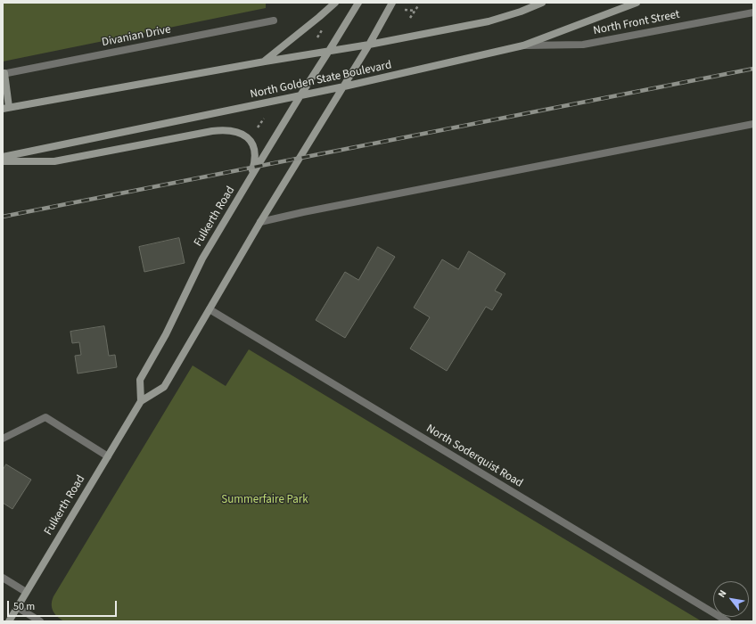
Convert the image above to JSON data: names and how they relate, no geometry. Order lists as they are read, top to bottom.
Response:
{
  "streets": {
    "main road": ["North Golden State Boulevard", "Fulkerth Road"],
    "street": ["North Front Street", "Divanian Drive", "North Soderquist Road"]
  },
  "crossings": [
    ["North Front Street", "North Golden State Boulevard"],
    ["North Golden State Boulevard", "Fulkerth Road"],
    ["Fulkerth Road", "North Soderquist Road"]
  ],
  "parks": ["Summerfaire Park"],
  "scale_bar": "50 m",
  "north": "top left"
}
